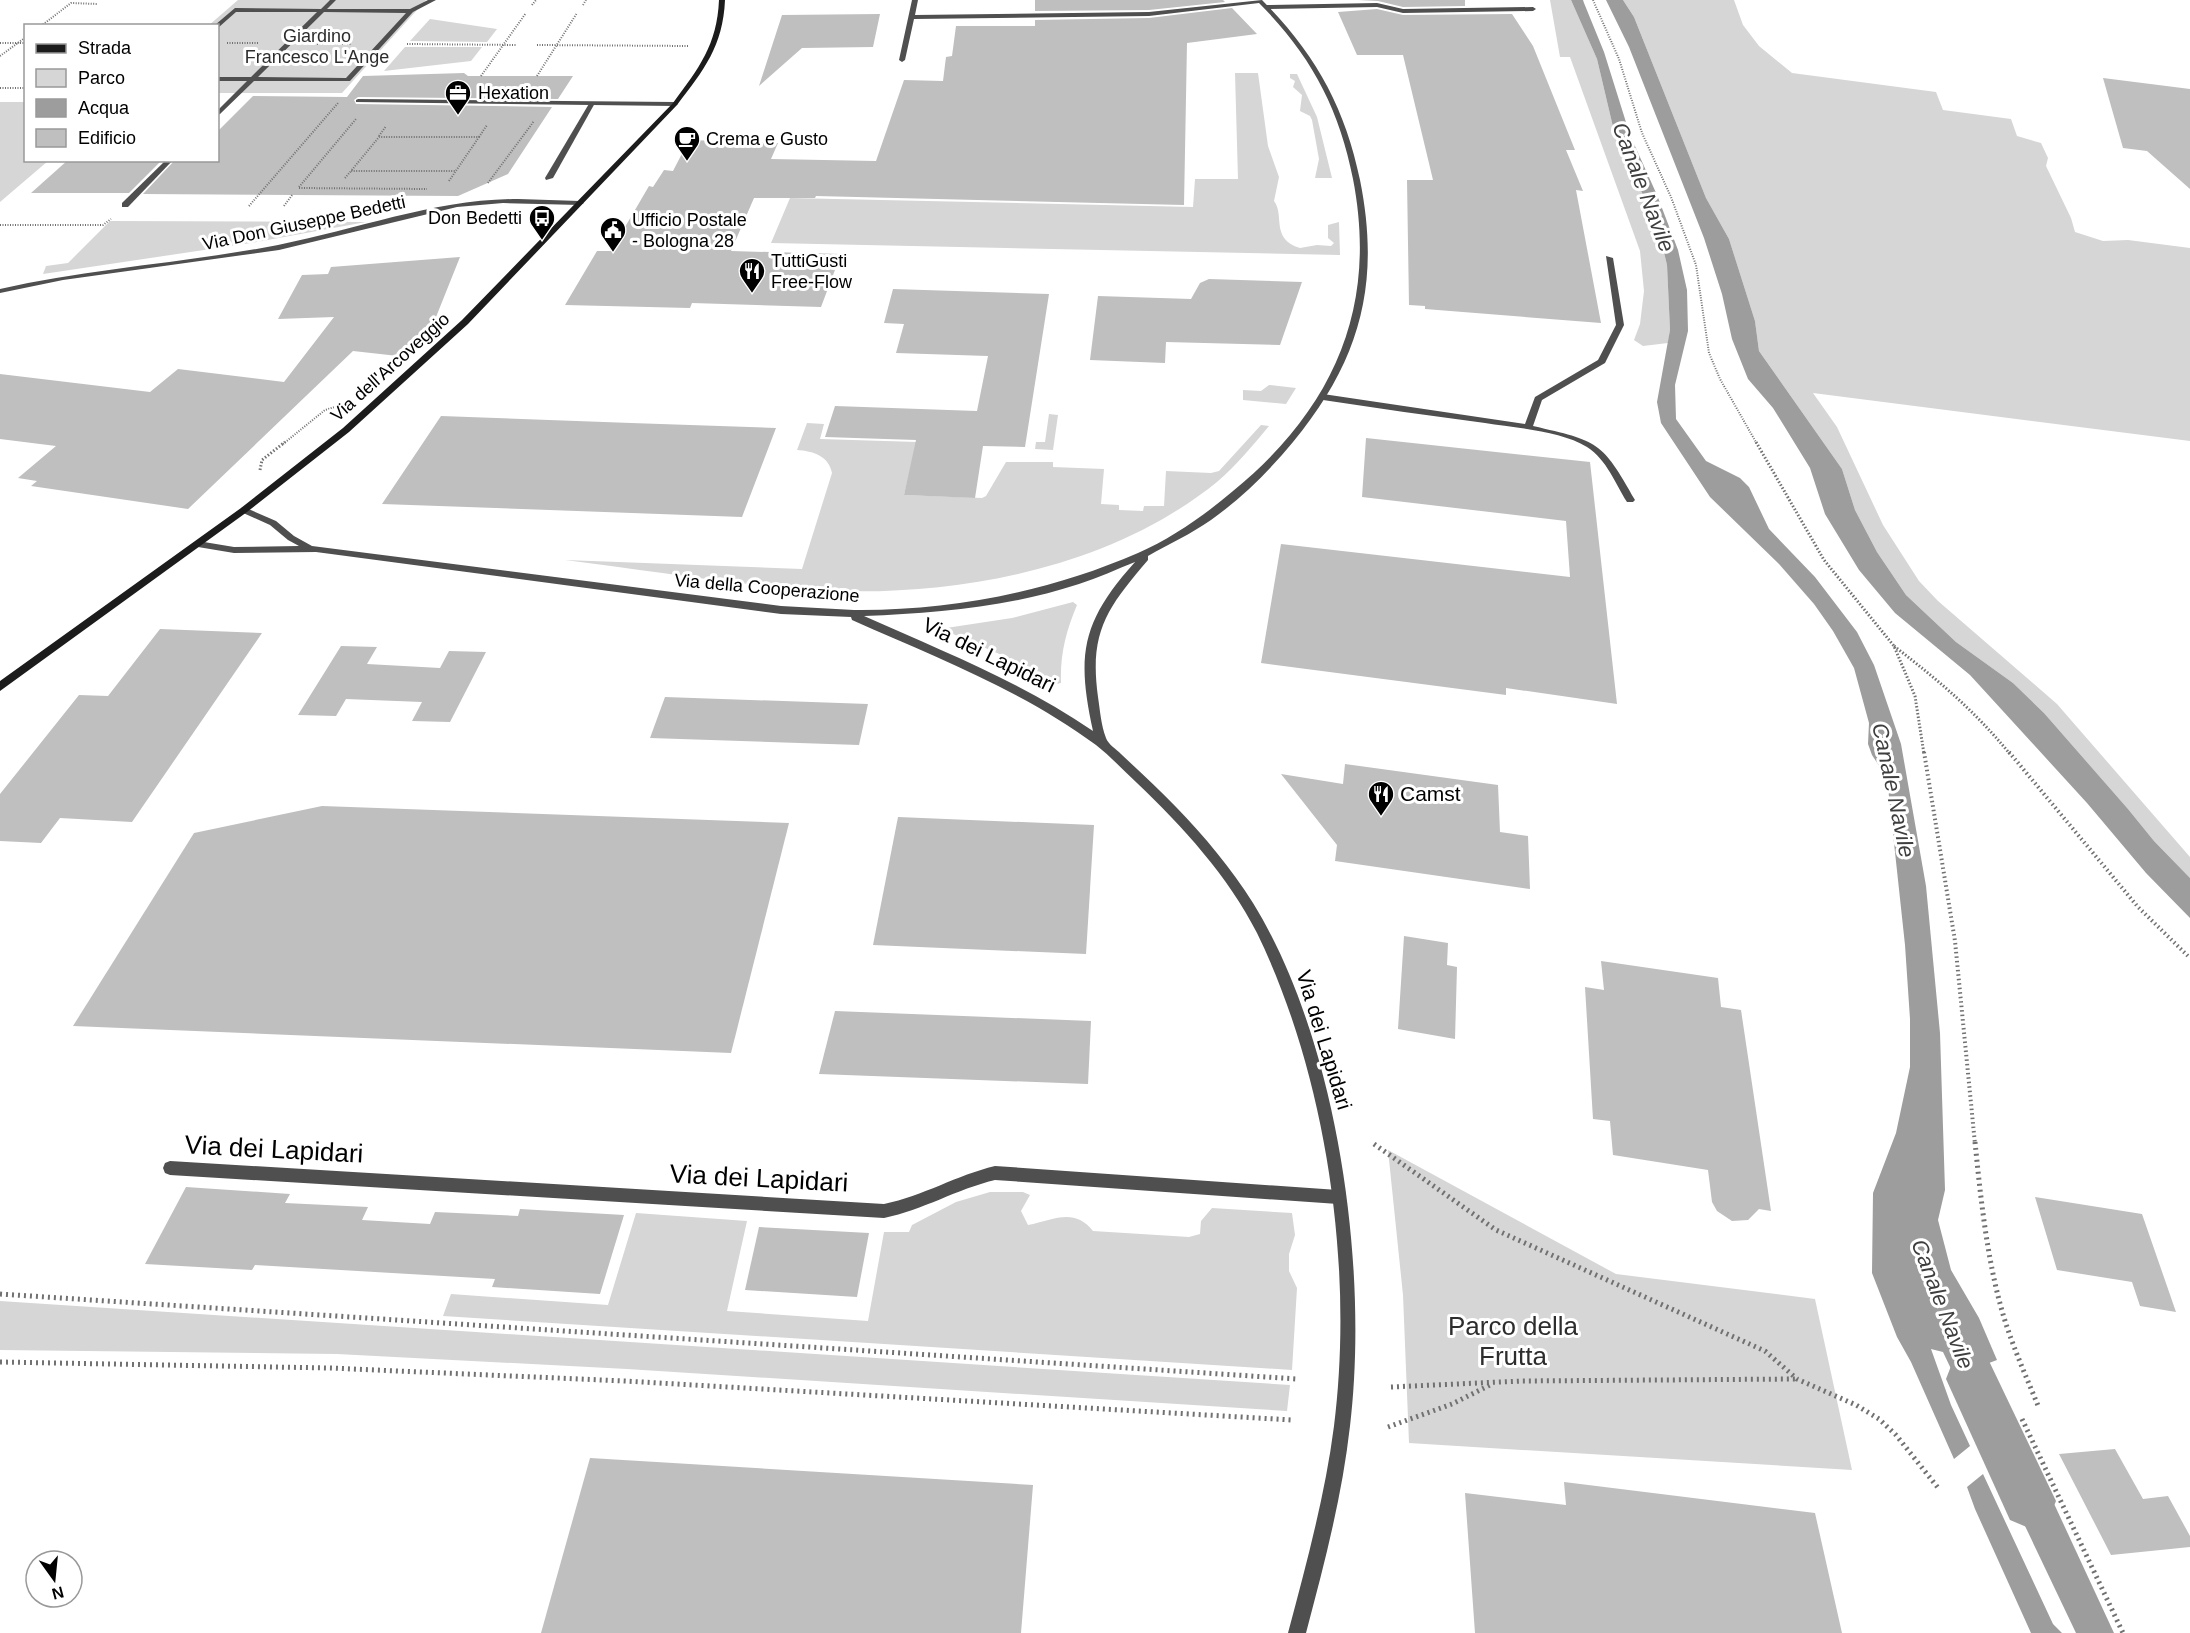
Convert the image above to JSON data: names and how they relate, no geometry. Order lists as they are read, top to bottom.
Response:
{
  "streets": {
    "street": [
      "Via Don Giuseppe Bedetti",
      "Via dell'Arcoveggio",
      "Via della Cooperazione",
      "Via dei Lapidari"
    ]
  },
  "crossings": [
    ["Via Don Giuseppe Bedetti", "Via dell'Arcoveggio"],
    ["Via dell'Arcoveggio", "Via della Cooperazione"],
    ["Via della Cooperazione", "Via dei Lapidari"]
  ],
  "water": ["Canale Navile"],
  "parks": ["Giardino Francesco L'Ange", "Parco della Frutta"],
  "places": {
    "office": ["Hexation"],
    "cafe": ["Crema e Gusto"],
    "bus stop": ["Don Bedetti"],
    "public building": ["Ufficio Postale - Bologna 28"],
    "restaurant": ["TuttiGusti Free-Flow", "Camst"]
  },
  "legend": [
    "Strada",
    "Parco",
    "Acqua",
    "Edificio"
  ],
  "north": "bottom"
}
